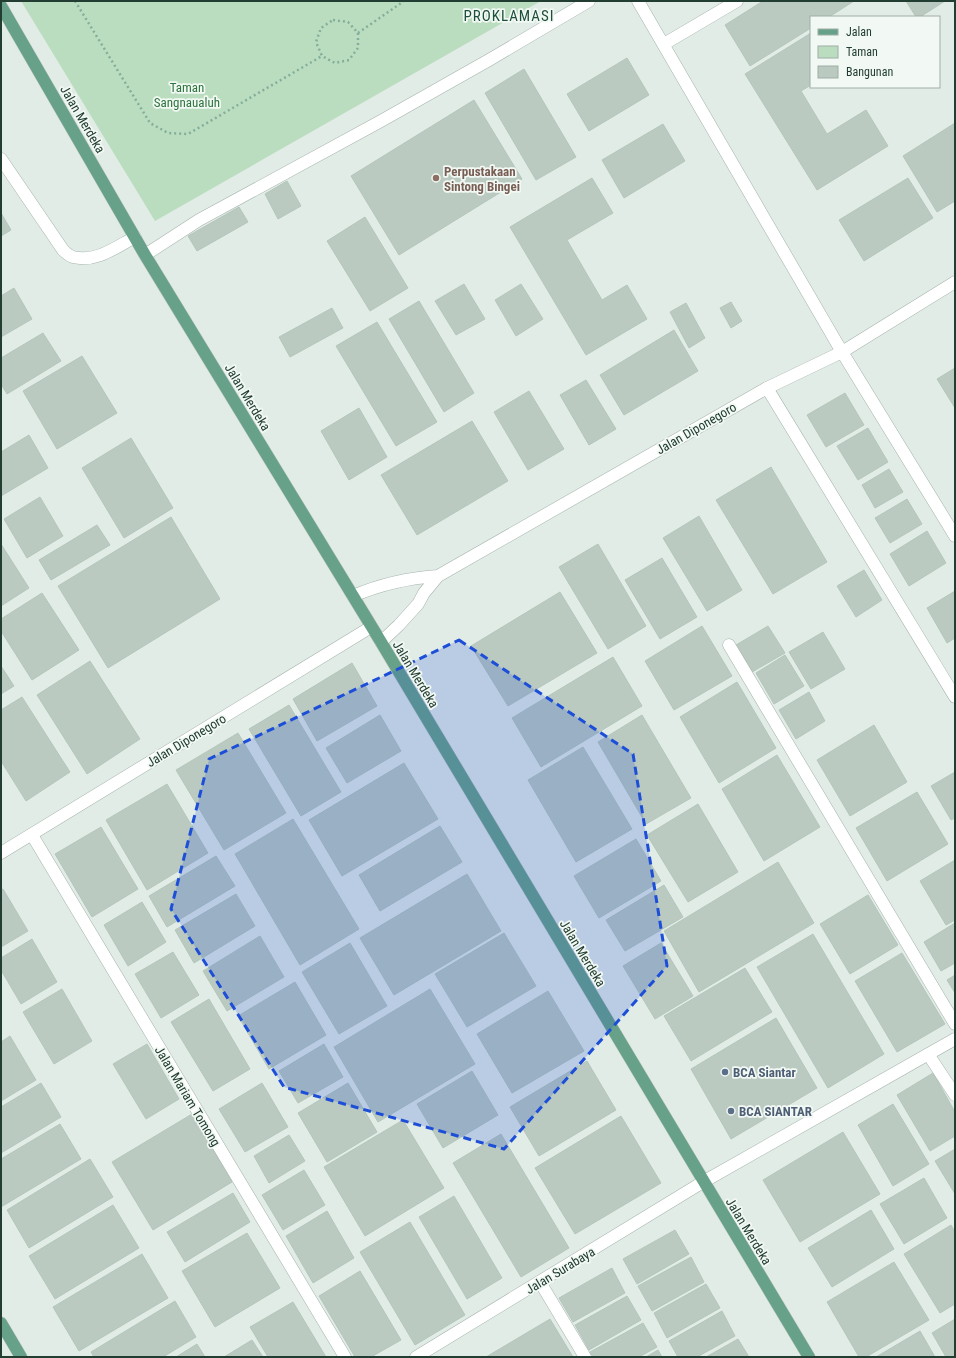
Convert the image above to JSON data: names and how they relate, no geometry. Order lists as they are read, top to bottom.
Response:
{
  "streets": {
    "main road": ["Jalan Merdeka"],
    "street": ["Jalan Diponegoro", "Jalan Mariam Tomong", "Jalan Surabaya"]
  },
  "crossings": [
    ["Jalan Merdeka", "Jalan Diponegoro"],
    ["Jalan Merdeka", "Jalan Surabaya"],
    ["Jalan Diponegoro", "Jalan Mariam Tomong"]
  ],
  "districts": ["PROKLAMASI"],
  "parks": ["Taman Sangnaualuh"],
  "places": ["Perpustakaan Sintong Bingei", "BCA Siantar", "BCA SIANTAR"],
  "legend": ["Jalan", "Taman", "Bangunan"]
}
